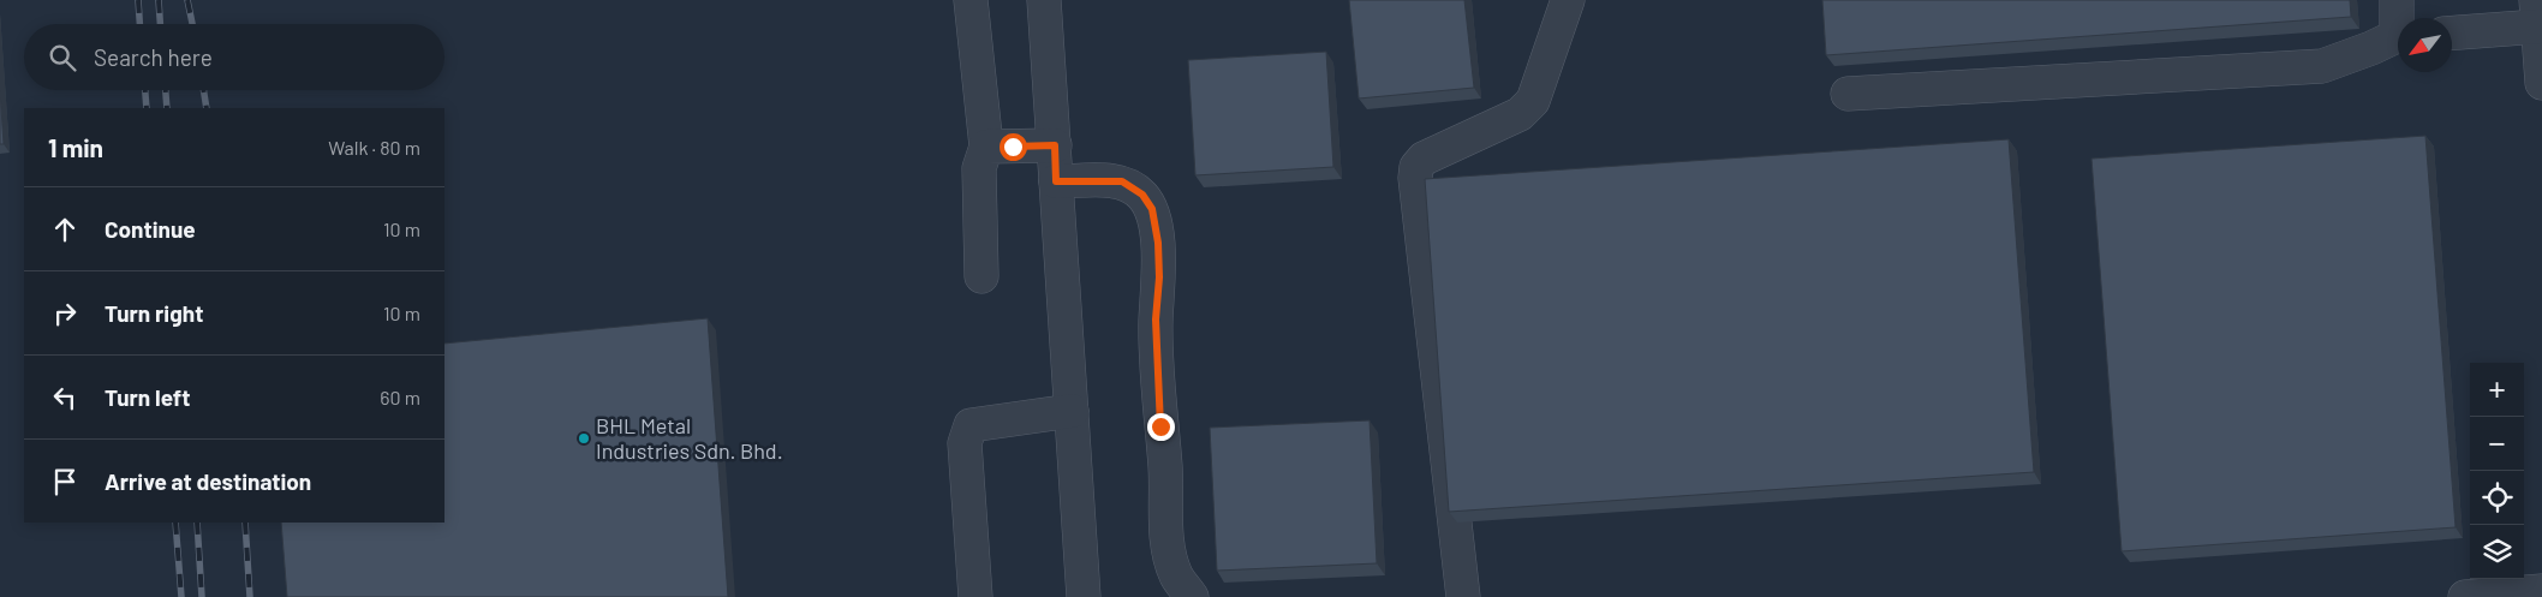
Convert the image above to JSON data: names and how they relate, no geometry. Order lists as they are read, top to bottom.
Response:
{
  "places": ["BHL Metal Industries Sdn. Bhd."],
  "north": "bottom left",
  "page": {
    "search": "Search here",
    "heading": ["1 min", "Walk · 80 m"],
    "list": [
      ["Continue", "10 m"],
      ["Turn right", "10 m"],
      ["Turn left", "60 m"],
      "Arrive at destination"
    ],
    "map_buttons": ["+", "−"]
  }
}
